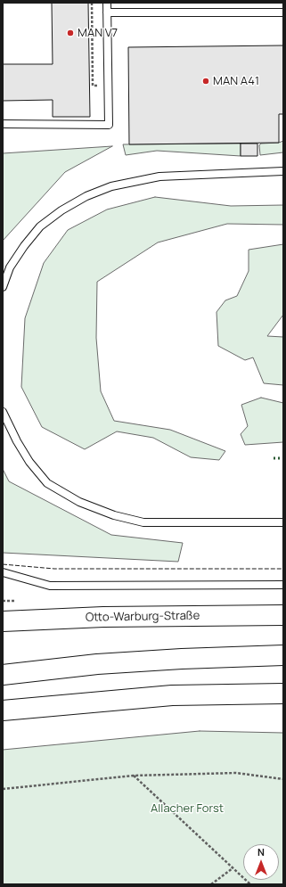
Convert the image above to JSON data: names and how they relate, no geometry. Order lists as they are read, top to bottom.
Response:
{
  "streets": {
    "main road": ["Otto-Warburg-Straße"]
  },
  "parks": ["Allacher Forst"],
  "places": ["MAN V7", "MAN A41"],
  "north": "top"
}
